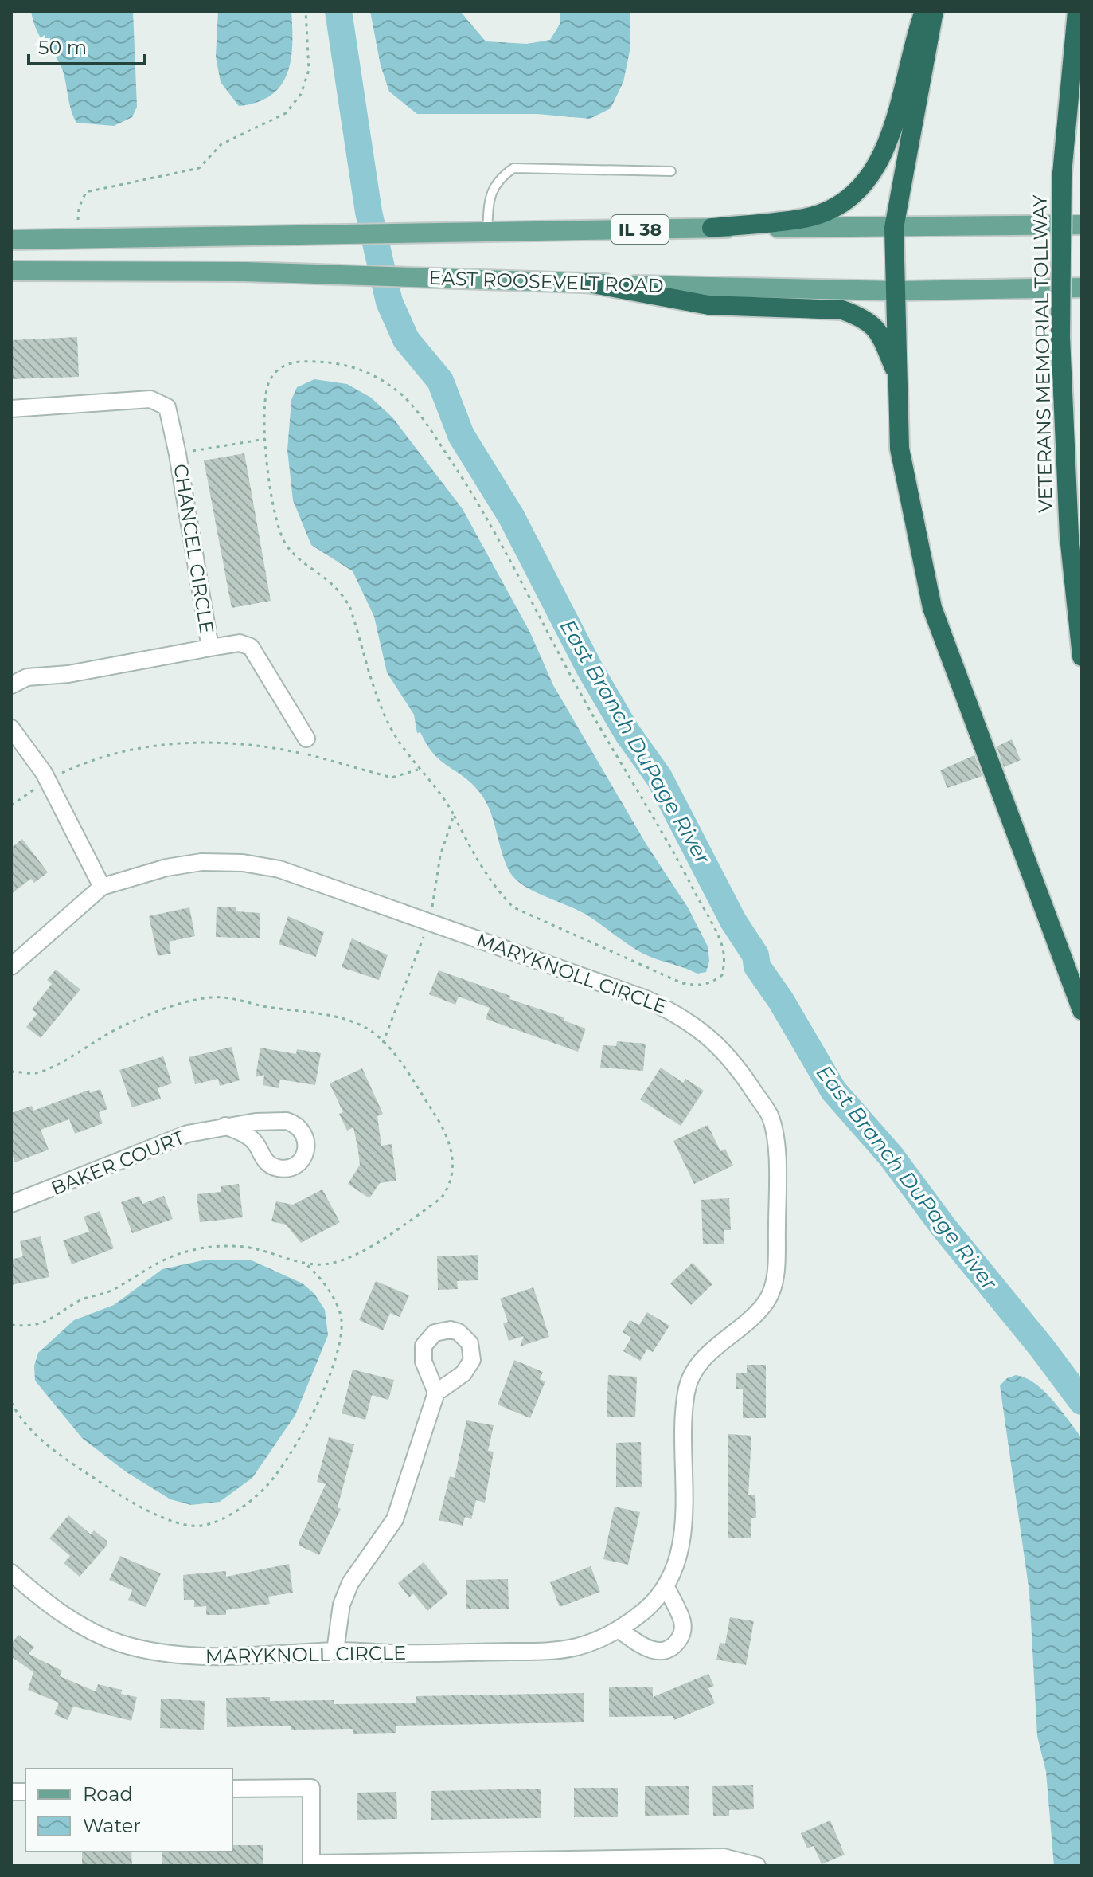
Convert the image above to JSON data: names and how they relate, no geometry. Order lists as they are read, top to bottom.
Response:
{
  "streets": {
    "highway": ["VETERANS MEMORIAL TOLLWAY"],
    "main road": ["IL 38", "EAST ROOSEVELT ROAD"],
    "street": ["CHANCEL CIRCLE", "MARYKNOLL CIRCLE", "BAKER COURT"]
  },
  "water": ["East Branch DuPage River"],
  "legend": ["Road", "Water"],
  "scale_bar": "50 m"
}
